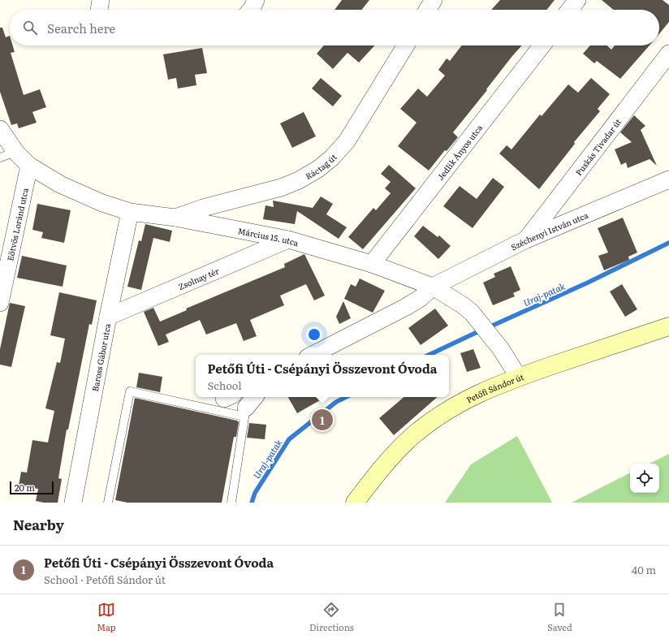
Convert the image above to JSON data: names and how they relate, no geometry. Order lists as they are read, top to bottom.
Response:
{
  "streets": {
    "street": [
      "Puskás Tivadar út",
      "Jedlik Ányos utca",
      "Ráctag út",
      "Eötvös Loránd utca",
      "Széchenyi István utca",
      "Március 15. utca",
      "Zsolnay tér",
      "Baross Gábor utca",
      "Petőfi Sándor út"
    ]
  },
  "crossings": [
    ["Puskás Tivadar út", "Széchenyi István utca"],
    ["Jedlik Ányos utca", "Március 15. utca"],
    ["Ráctag út", "Március 15. utca"],
    ["Eötvös Loránd utca", "Március 15. utca"],
    ["Széchenyi István utca", "Március 15. utca"],
    ["Március 15. utca", "Zsolnay tér"],
    ["Március 15. utca", "Baross Gábor utca"],
    ["Március 15. utca", "Petőfi Sándor út"],
    ["Zsolnay tér", "Baross Gábor utca"]
  ],
  "water": ["Uraj-patak"],
  "scale_bar": "20 m",
  "page": {
    "search": "Search here",
    "popup": ["Petőfi Úti - Csépányi Összevont Óvoda", "School"],
    "pins": "1",
    "scale": "20 m",
    "heading": "Nearby",
    "list": [
      {
        "mark": "1",
        "name": "Petőfi Úti - Csépányi Összevont Óvoda",
        "note": "School · Petőfi Sándor út",
        "value": "40 m"
      }
    ],
    "nav": ["Map", "Directions", "Saved"]
  }
}
